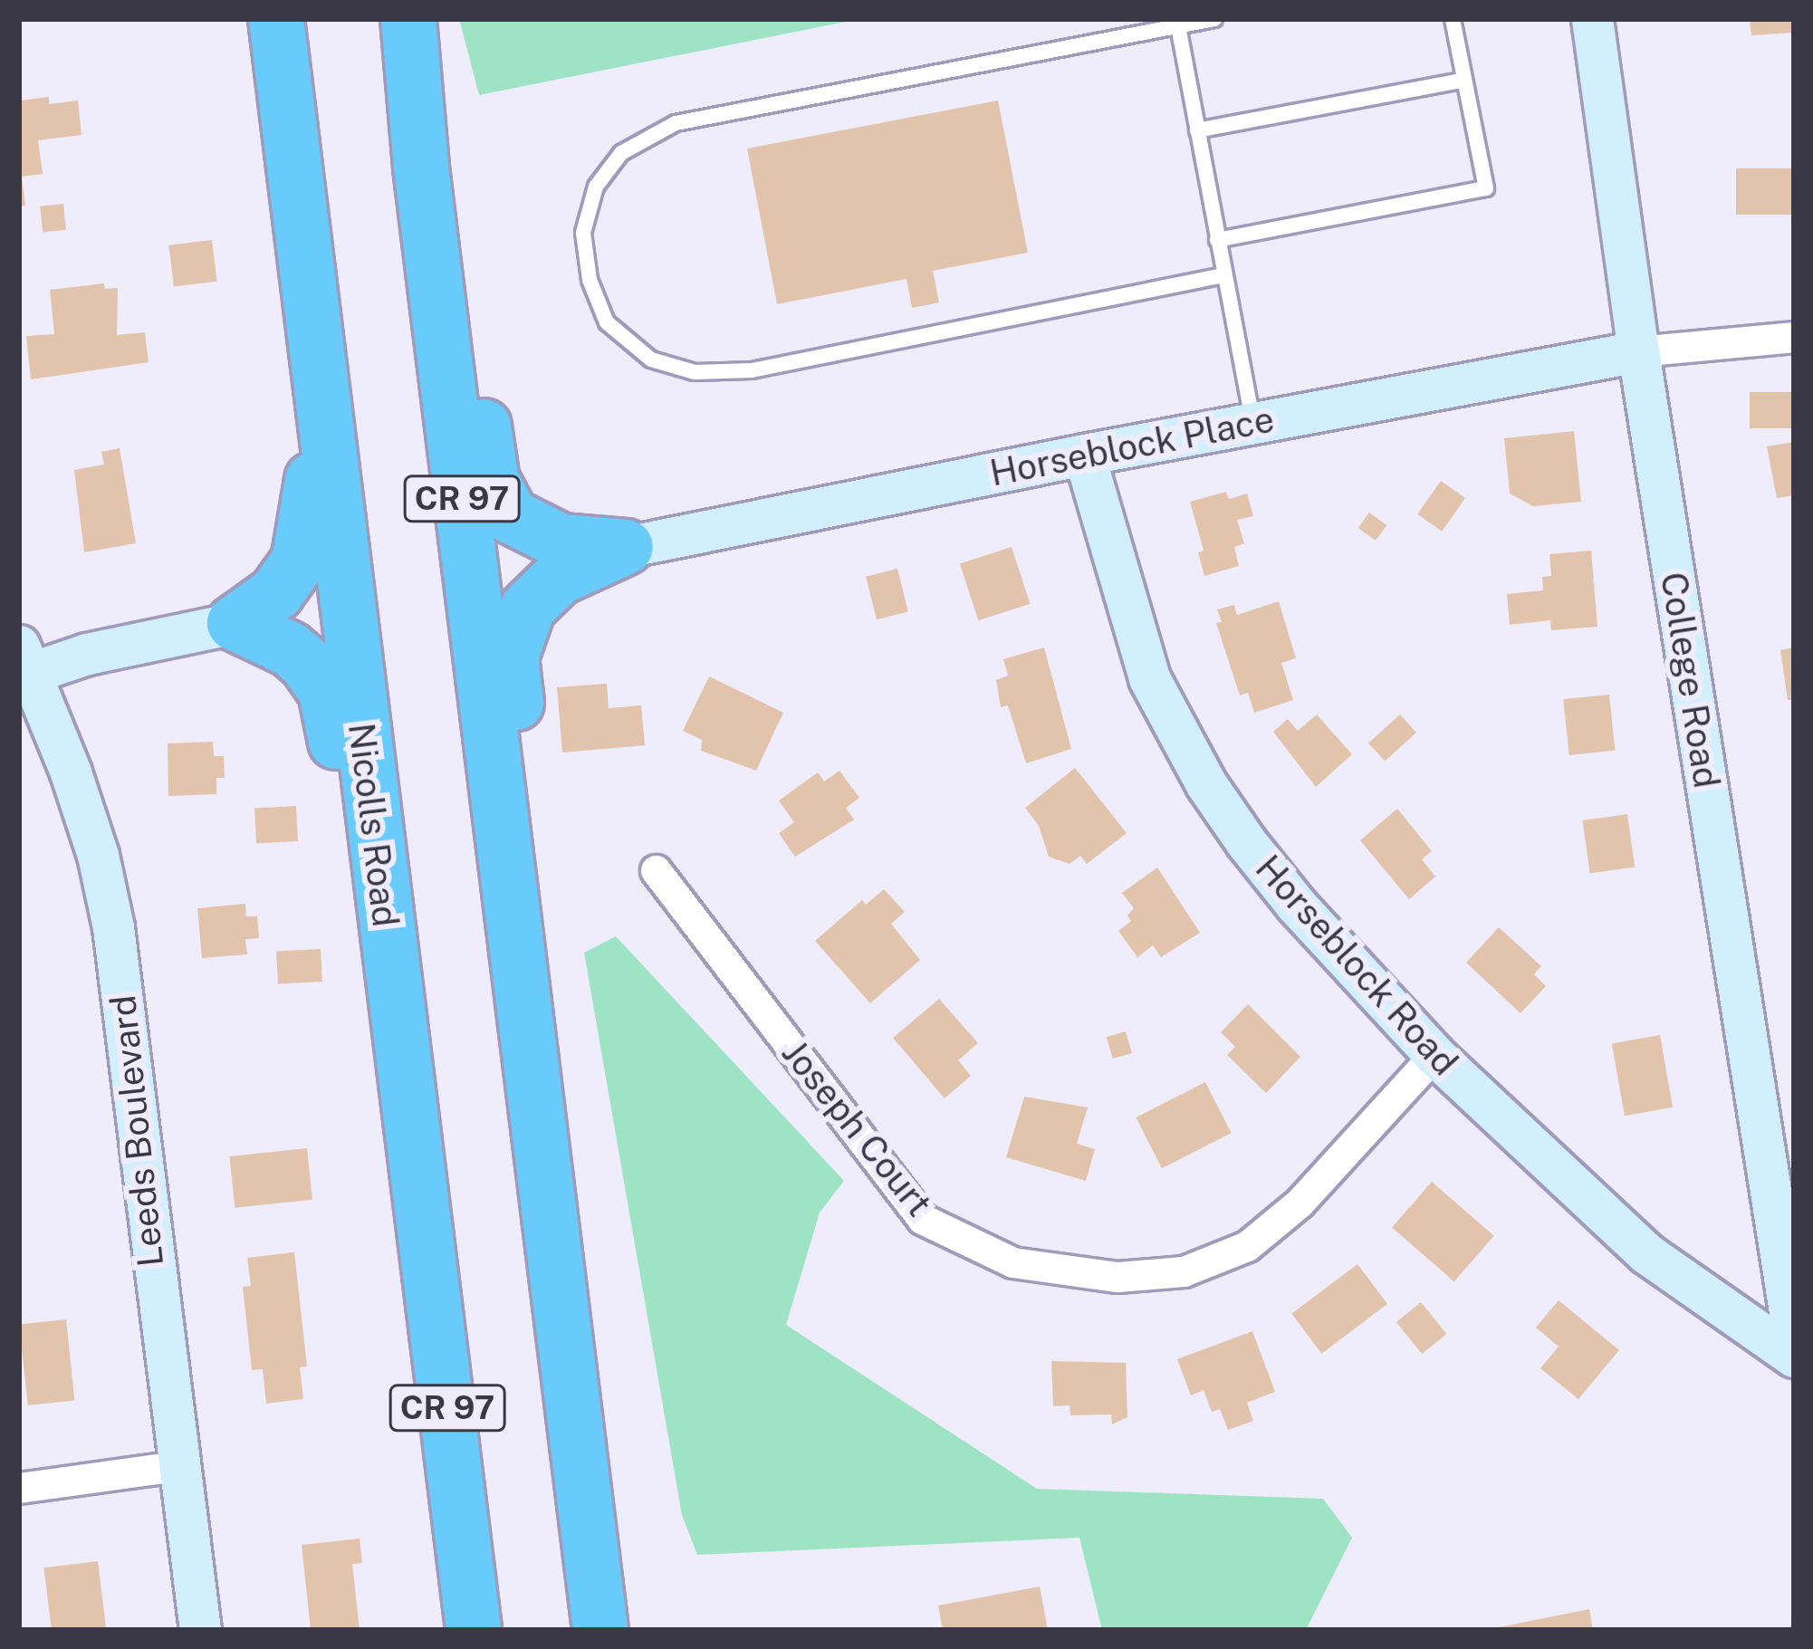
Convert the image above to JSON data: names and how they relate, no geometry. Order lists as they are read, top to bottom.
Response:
{
  "streets": {
    "highway": ["CR 97", "Nicolls Road"],
    "street": [
      "Horseblock Place",
      "College Road",
      "Horseblock Road",
      "Joseph Court",
      "Leeds Boulevard"
    ]
  },
  "crossings": [
    ["Horseblock Place", "College Road"],
    ["Horseblock Place", "Horseblock Road"],
    ["Horseblock Road", "Joseph Court"]
  ]
}
